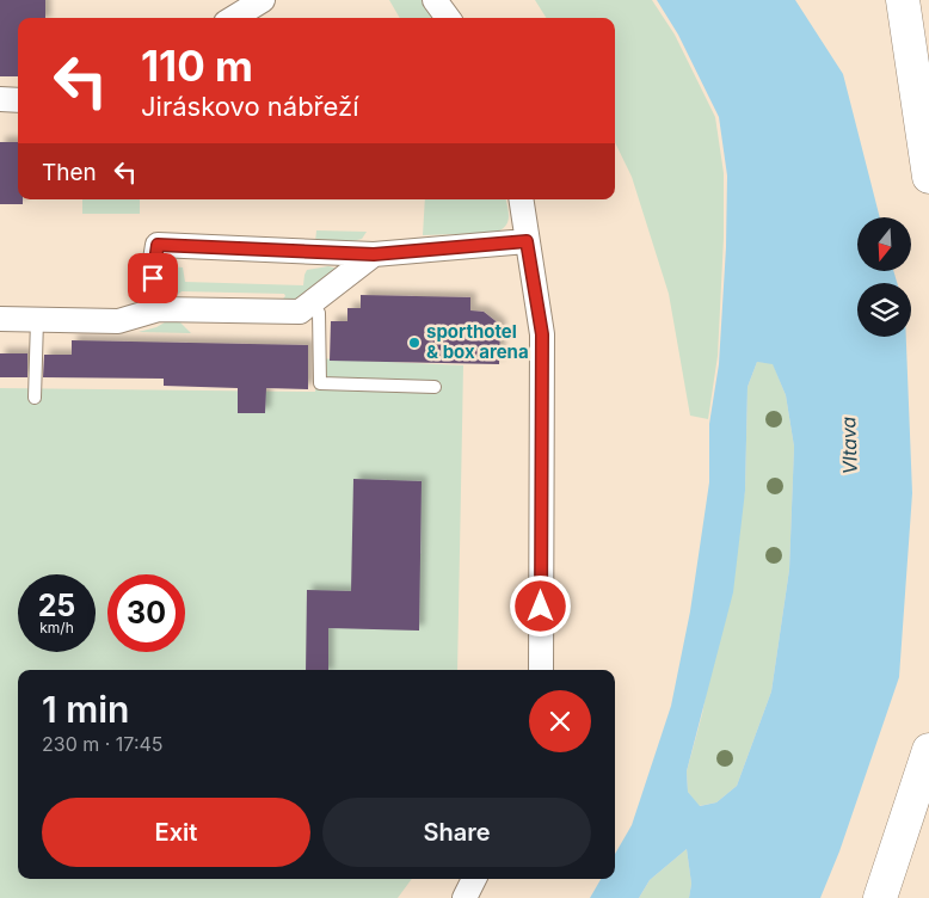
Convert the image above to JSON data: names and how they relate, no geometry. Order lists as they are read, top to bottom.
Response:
{
  "water": ["Vltava"],
  "places": ["sporthotel & box arena"],
  "north": "bottom",
  "page": {
    "turn": ["110 m", "Jiráskovo nábřeží"],
    "then": "Then",
    "speed": "25 km/h",
    "limit": "30",
    "heading": ["1 min", "230 m · 17:45"],
    "buttons": ["Exit", "Share"]
  }
}
